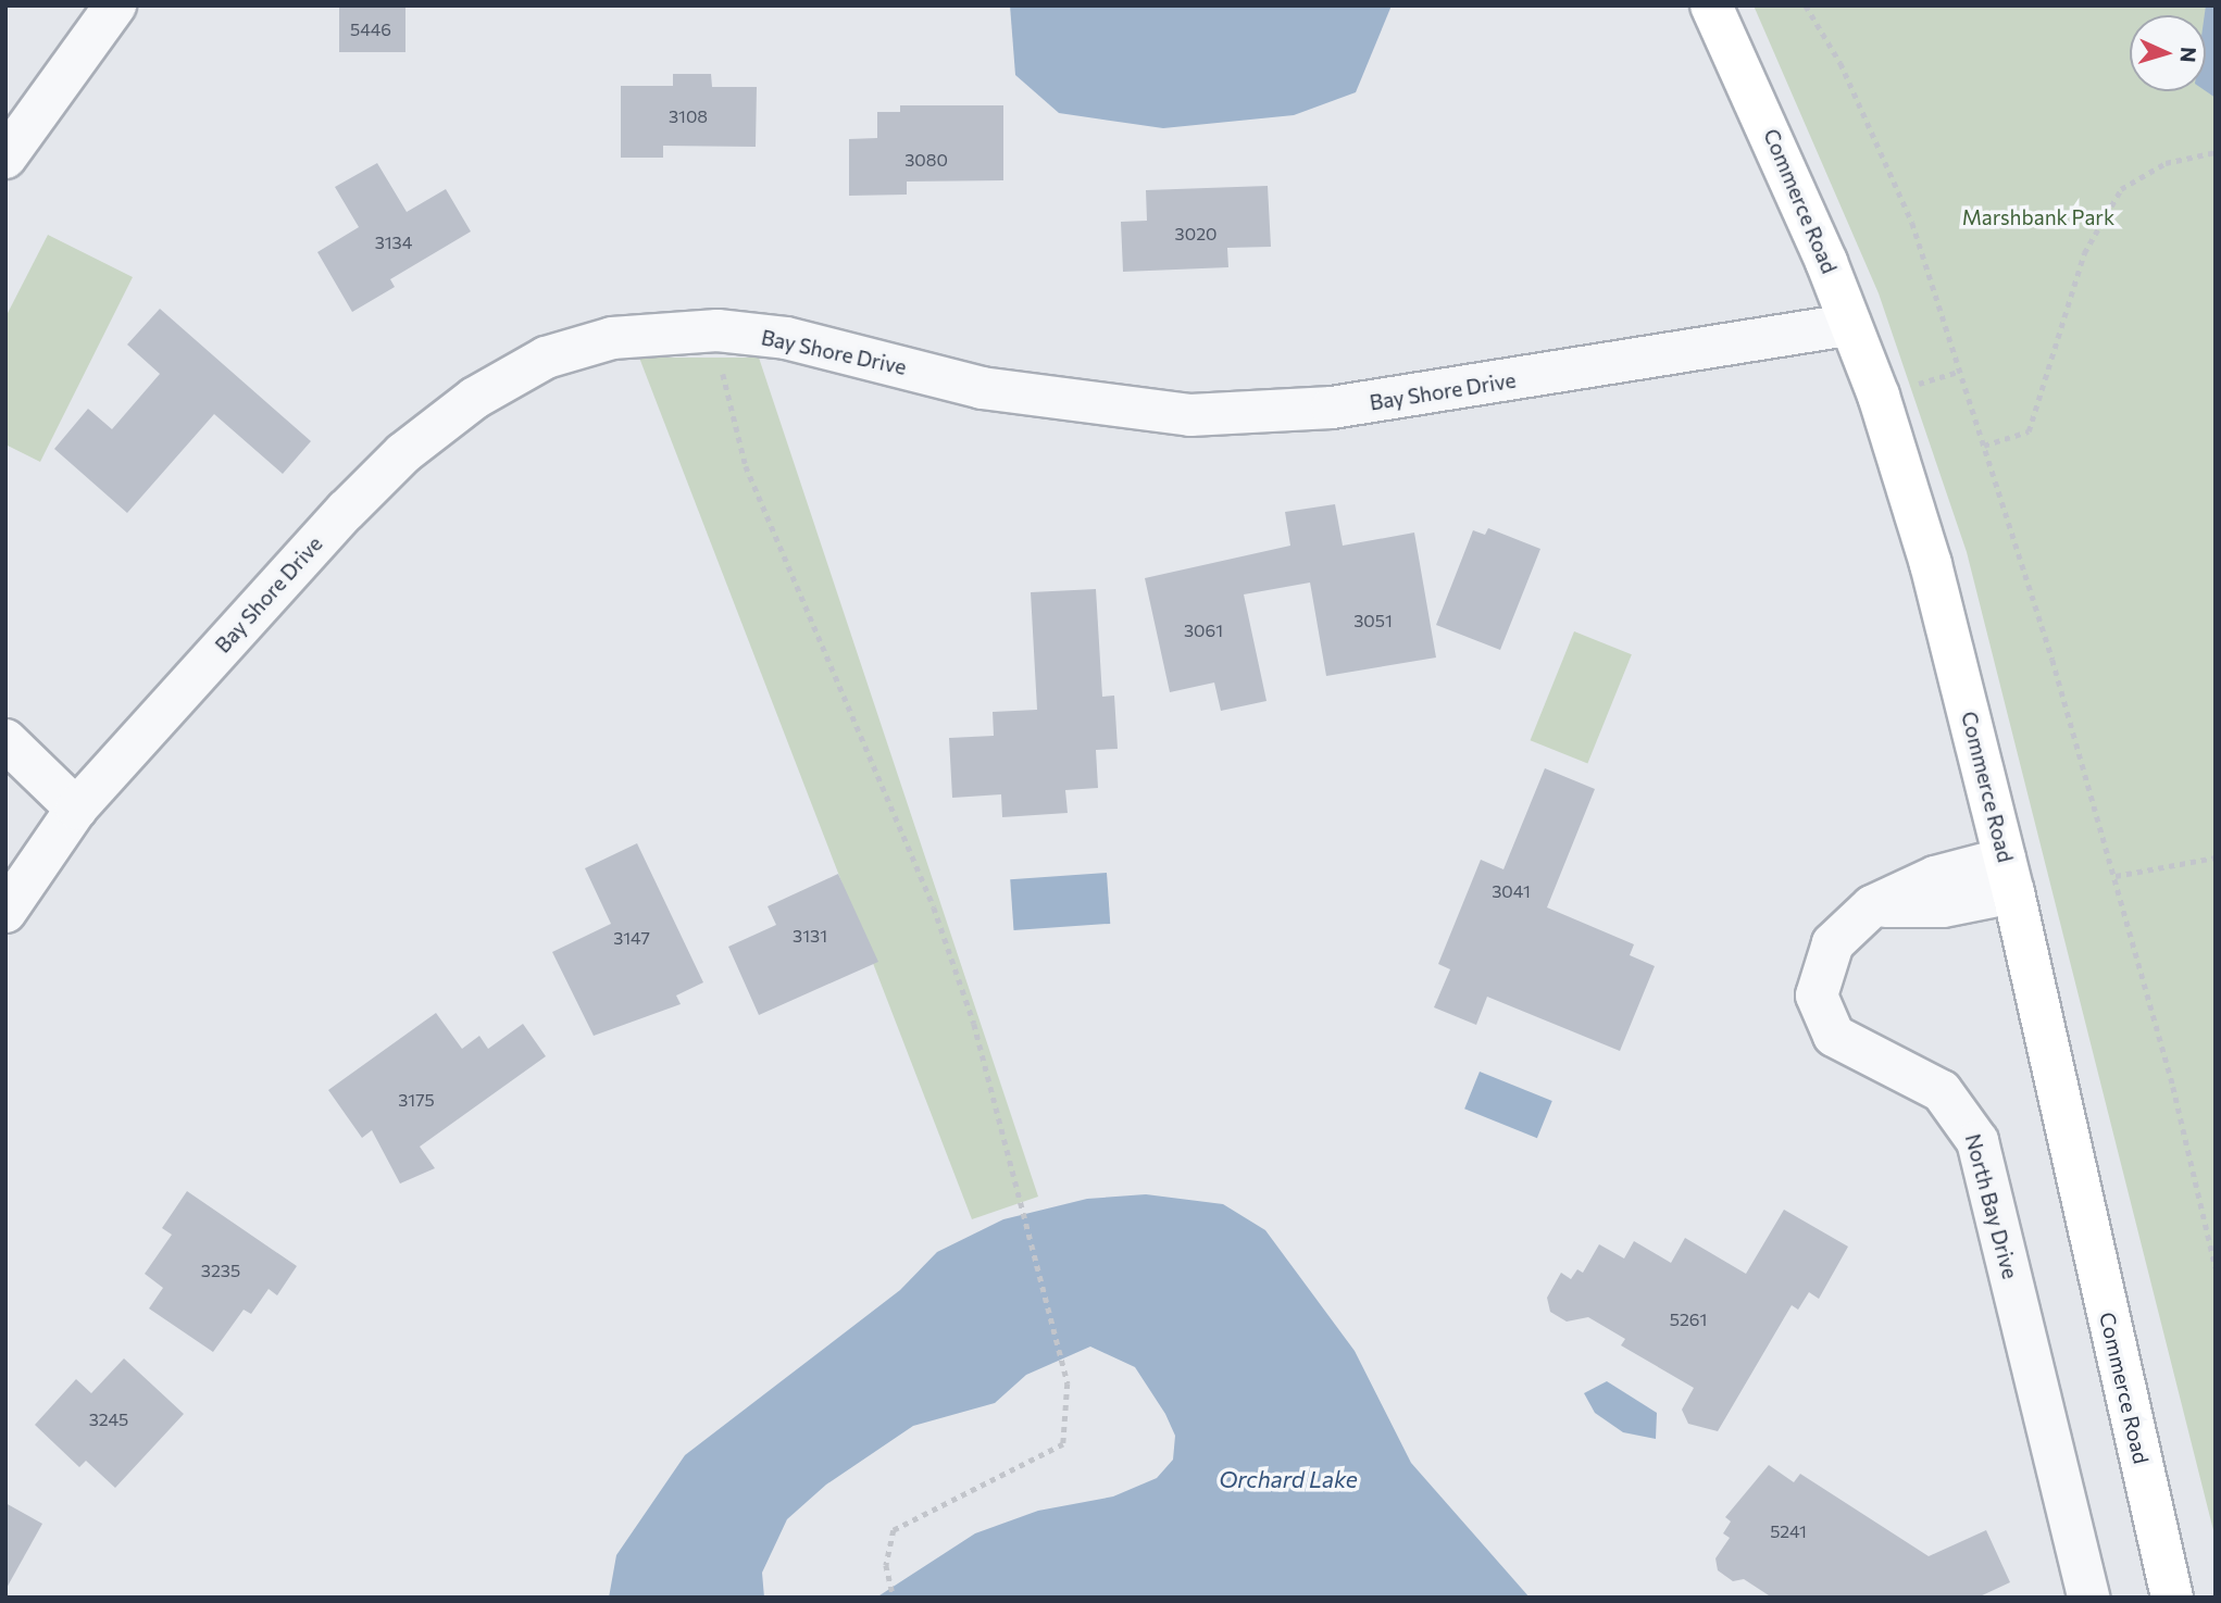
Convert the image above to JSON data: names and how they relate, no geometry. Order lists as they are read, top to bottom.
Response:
{
  "streets": {
    "main road": ["Commerce Road"],
    "street": ["Bay Shore Drive", "North Bay Drive"]
  },
  "crossings": [
    ["Commerce Road", "Bay Shore Drive"],
    ["Commerce Road", "North Bay Drive"]
  ],
  "water": ["Orchard Lake"],
  "parks": ["Marshbank Park"],
  "house_numbers": [
    "5446",
    "3108",
    "3080",
    "3020",
    "3134",
    "3051",
    "3061",
    "3041",
    "3131",
    "3147",
    "3175",
    "3235",
    "5261",
    "3245",
    "5241"
  ],
  "north": "right"
}
